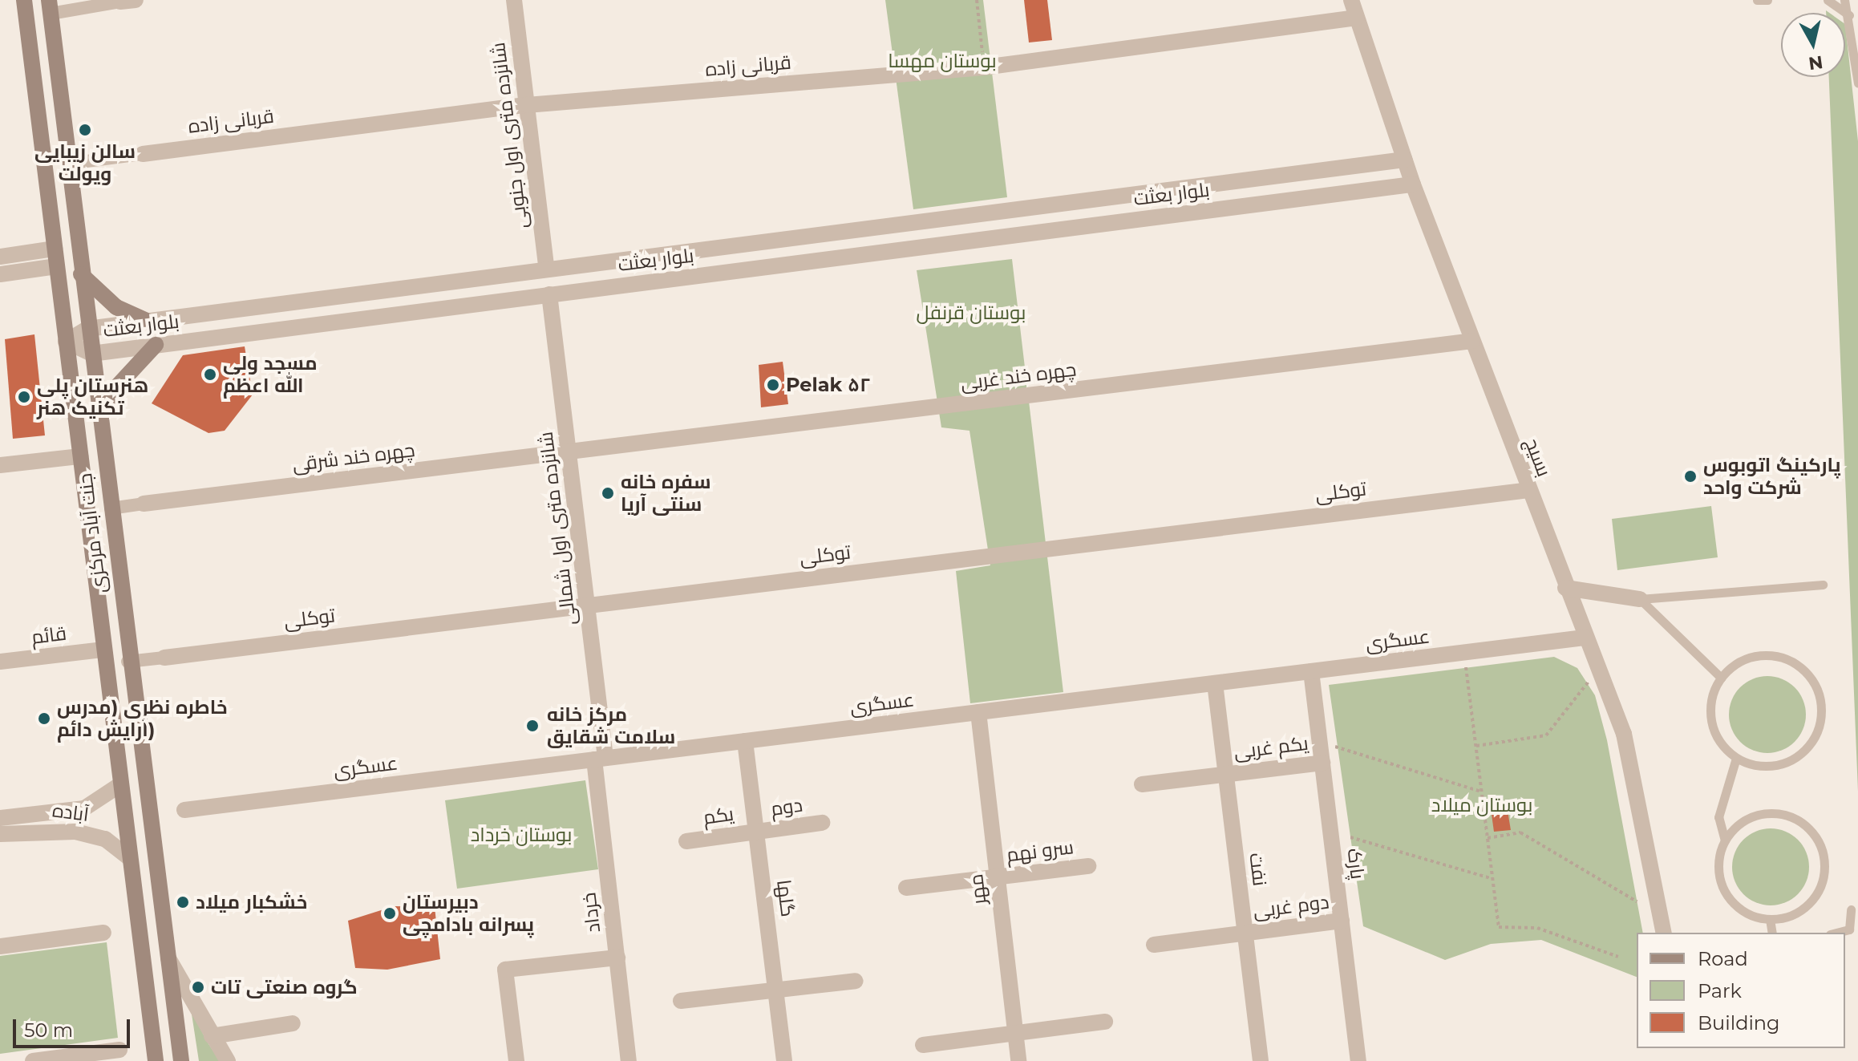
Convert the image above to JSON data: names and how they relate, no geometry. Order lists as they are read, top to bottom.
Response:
{
  "streets": {
    "main road": ["جنت آباد مرکزی"],
    "street": [
      "قربانی زاده",
      "شانزده متری اول جنوبی",
      "بلوار بعثت",
      "چهره خند غربی",
      "چهره خند شرقی",
      "بسیج",
      "توکلی",
      "شانزده متری اول شمالی",
      "قائم",
      "عسگری",
      "یکم غربی",
      "دوم",
      "آباده",
      "یکم",
      "سرو نهم",
      "پارک",
      "نفت",
      "مهر",
      "گلها",
      "دوم غربی",
      "خرداد"
    ]
  },
  "crossings": [
    ["قربانی زاده", "شانزده متری اول جنوبی"],
    ["قربانی زاده", "بسیج"],
    ["شانزده متری اول جنوبی", "بلوار بعثت"],
    ["شانزده متری اول جنوبی", "شانزده متری اول شمالی"],
    ["بلوار بعثت", "بسیج"],
    ["بلوار بعثت", "شانزده متری اول شمالی"],
    ["بلوار بعثت", "جنت آباد مرکزی"],
    ["چهره خند غربی", "چهره خند شرقی"],
    ["چهره خند غربی", "بسیج"],
    ["چهره خند غربی", "شانزده متری اول شمالی"],
    ["چهره خند شرقی", "شانزده متری اول شمالی"],
    ["بسیج", "توکلی"],
    ["بسیج", "عسگری"],
    ["توکلی", "شانزده متری اول شمالی"],
    ["توکلی", "جنت آباد مرکزی"],
    ["شانزده متری اول شمالی", "عسگری"],
    ["شانزده متری اول شمالی", "خرداد"],
    ["جنت آباد مرکزی", "قائم"],
    ["جنت آباد مرکزی", "آباده"],
    ["عسگری", "پارک"],
    ["عسگری", "نفت"],
    ["عسگری", "مهر"],
    ["عسگری", "گلها"],
    ["عسگری", "خرداد"],
    ["یکم غربی", "پارک"],
    ["یکم غربی", "نفت"],
    ["دوم", "یکم"],
    ["دوم", "گلها"],
    ["یکم", "گلها"],
    ["سرو نهم", "مهر"],
    ["پارک", "دوم غربی"],
    ["نفت", "دوم غربی"]
  ],
  "parks": [
    "بوستان مهسا",
    "بوستان قرنفل",
    "بوستان میلاد",
    "بوستان خرداد"
  ],
  "places": [
    "سالن زیبایی ویولت",
    "مسجد ولی الله اعظم",
    "Pelak ۵۲",
    "هنرستان پلی تکنیک هنر",
    "پارکینگ اتوبوس شرکت واحد",
    "سفره خانه سنتی آریا",
    "خاطره نظری (مدرس آرایش دائم)",
    "مرکز خانه سلامت شقایق",
    "خشکبار میلاد",
    "دبیرستان پسرانه بادامچی",
    "گروه صنعتی تات"
  ],
  "legend": ["Road", "Park", "Building"],
  "scale_bar": "50 m",
  "north": "bottom"
}
